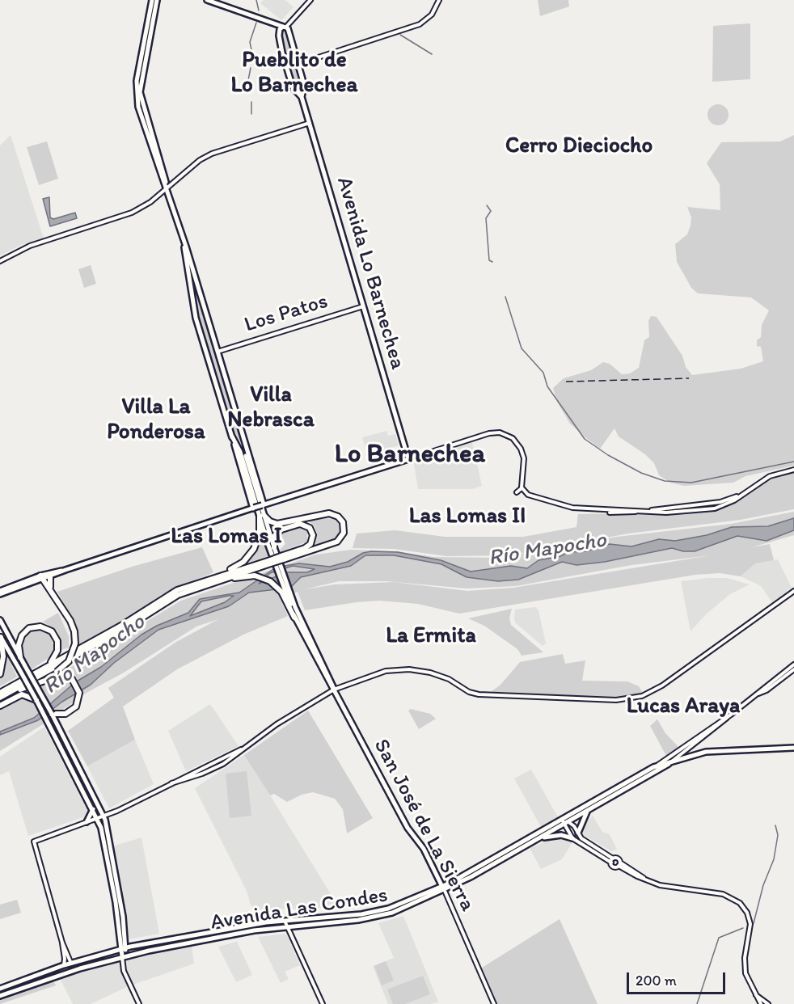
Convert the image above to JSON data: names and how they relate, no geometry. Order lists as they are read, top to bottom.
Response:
{
  "streets": {
    "main road": ["Avenida Lo Barnechea", "San José de La Sierra", "Avenida Las Condes"],
    "street": ["Los Patos"]
  },
  "crossings": [
    ["Avenida Lo Barnechea", "Los Patos"],
    ["San José de La Sierra", "Avenida Las Condes"]
  ],
  "districts": [
    "Pueblito de Lo Barnechea",
    "Cerro Dieciocho",
    "Villa Nebrasca",
    "Villa La Ponderosa",
    "Lo Barnechea",
    "Las Lomas II",
    "Las Lomas I",
    "La Ermita",
    "Lucas Araya"
  ],
  "water": ["Río Mapocho"],
  "scale_bar": "200 m"
}
